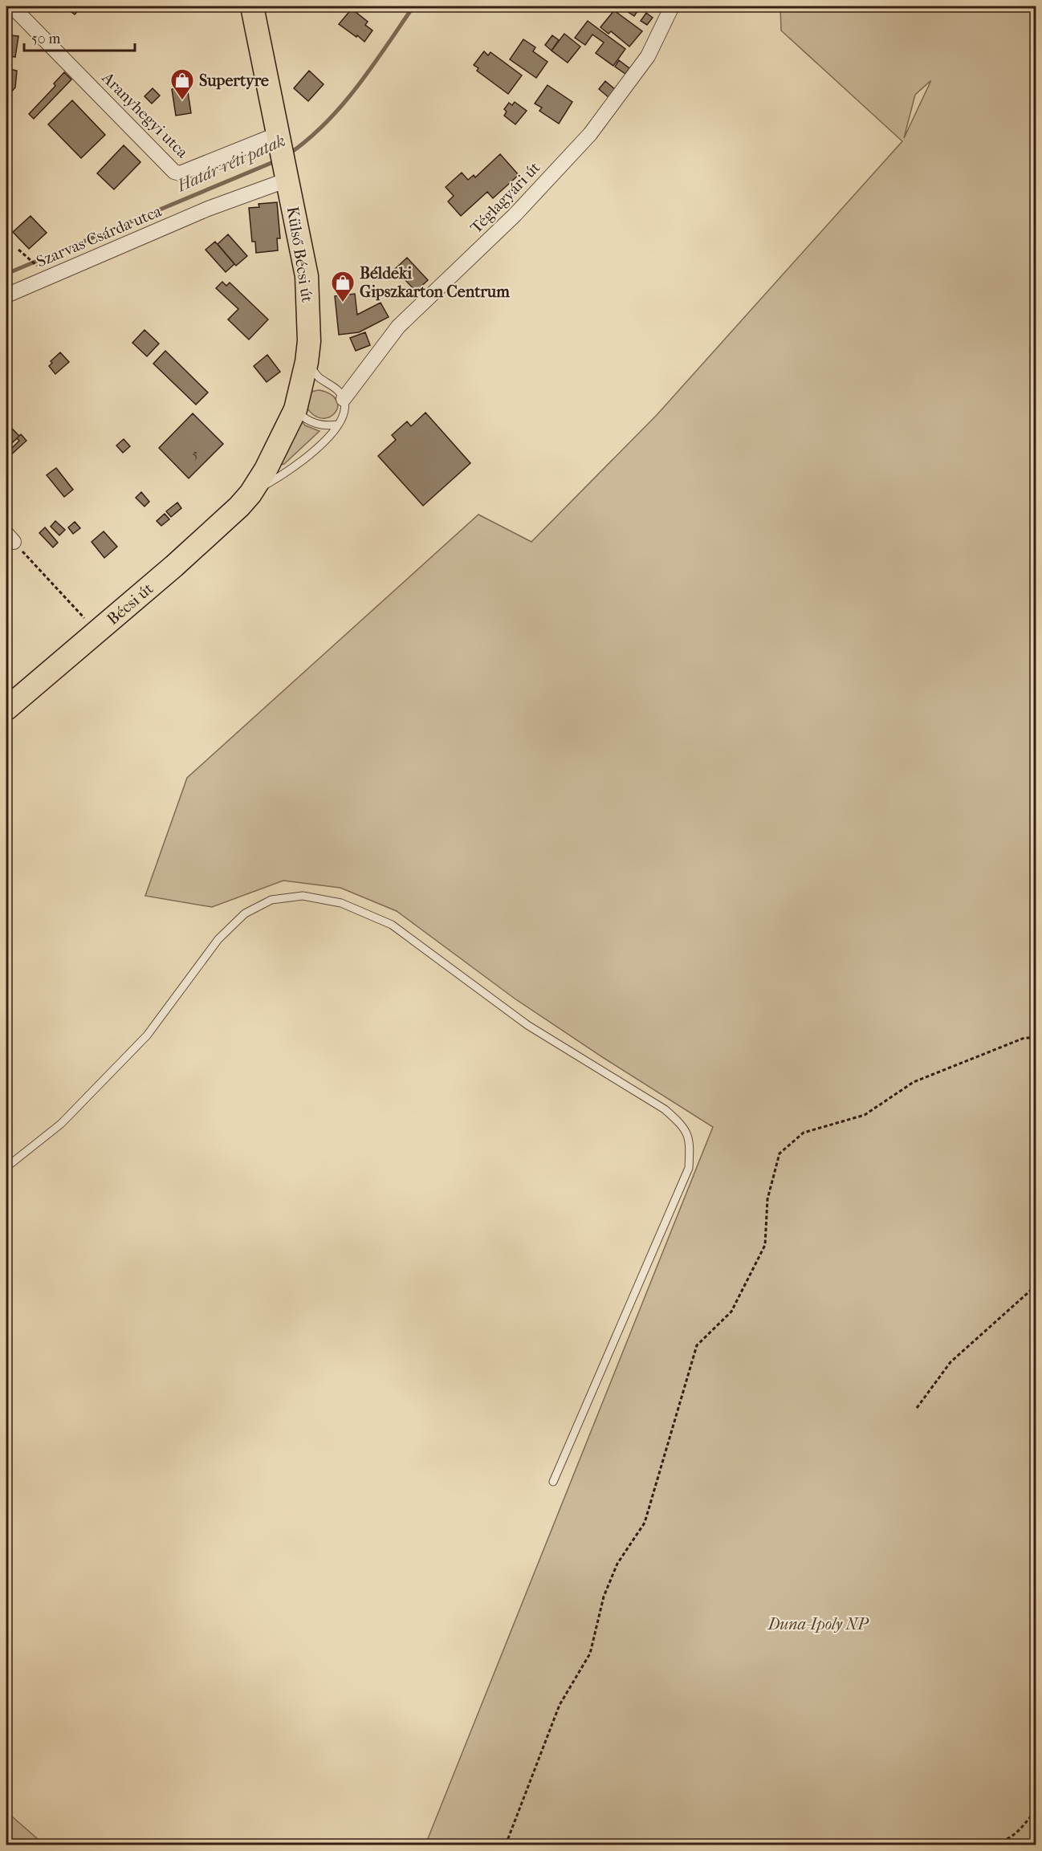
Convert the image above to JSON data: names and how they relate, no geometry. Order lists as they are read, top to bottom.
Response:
{
  "streets": {
    "main road": ["Külső Bécsi út", "Bécsi út"],
    "street": ["Aranyhegyi utca", "Téglagyári út", "Szarvas Csárda utca"]
  },
  "crossings": [
    ["Aranyhegyi utca", "Külső Bécsi út"],
    ["Szarvas Csárda utca", "Külső Bécsi út"],
    ["Külső Bécsi út", "Bécsi út"]
  ],
  "water": ["Határ-réti patak"],
  "parks": ["Duna-Ipoly NP"],
  "places": {
    "shop": ["Supertyre", "Béldeki Gipszkarton Centrum"]
  },
  "house_numbers": ["5"],
  "scale_bar": "50 m"
}
